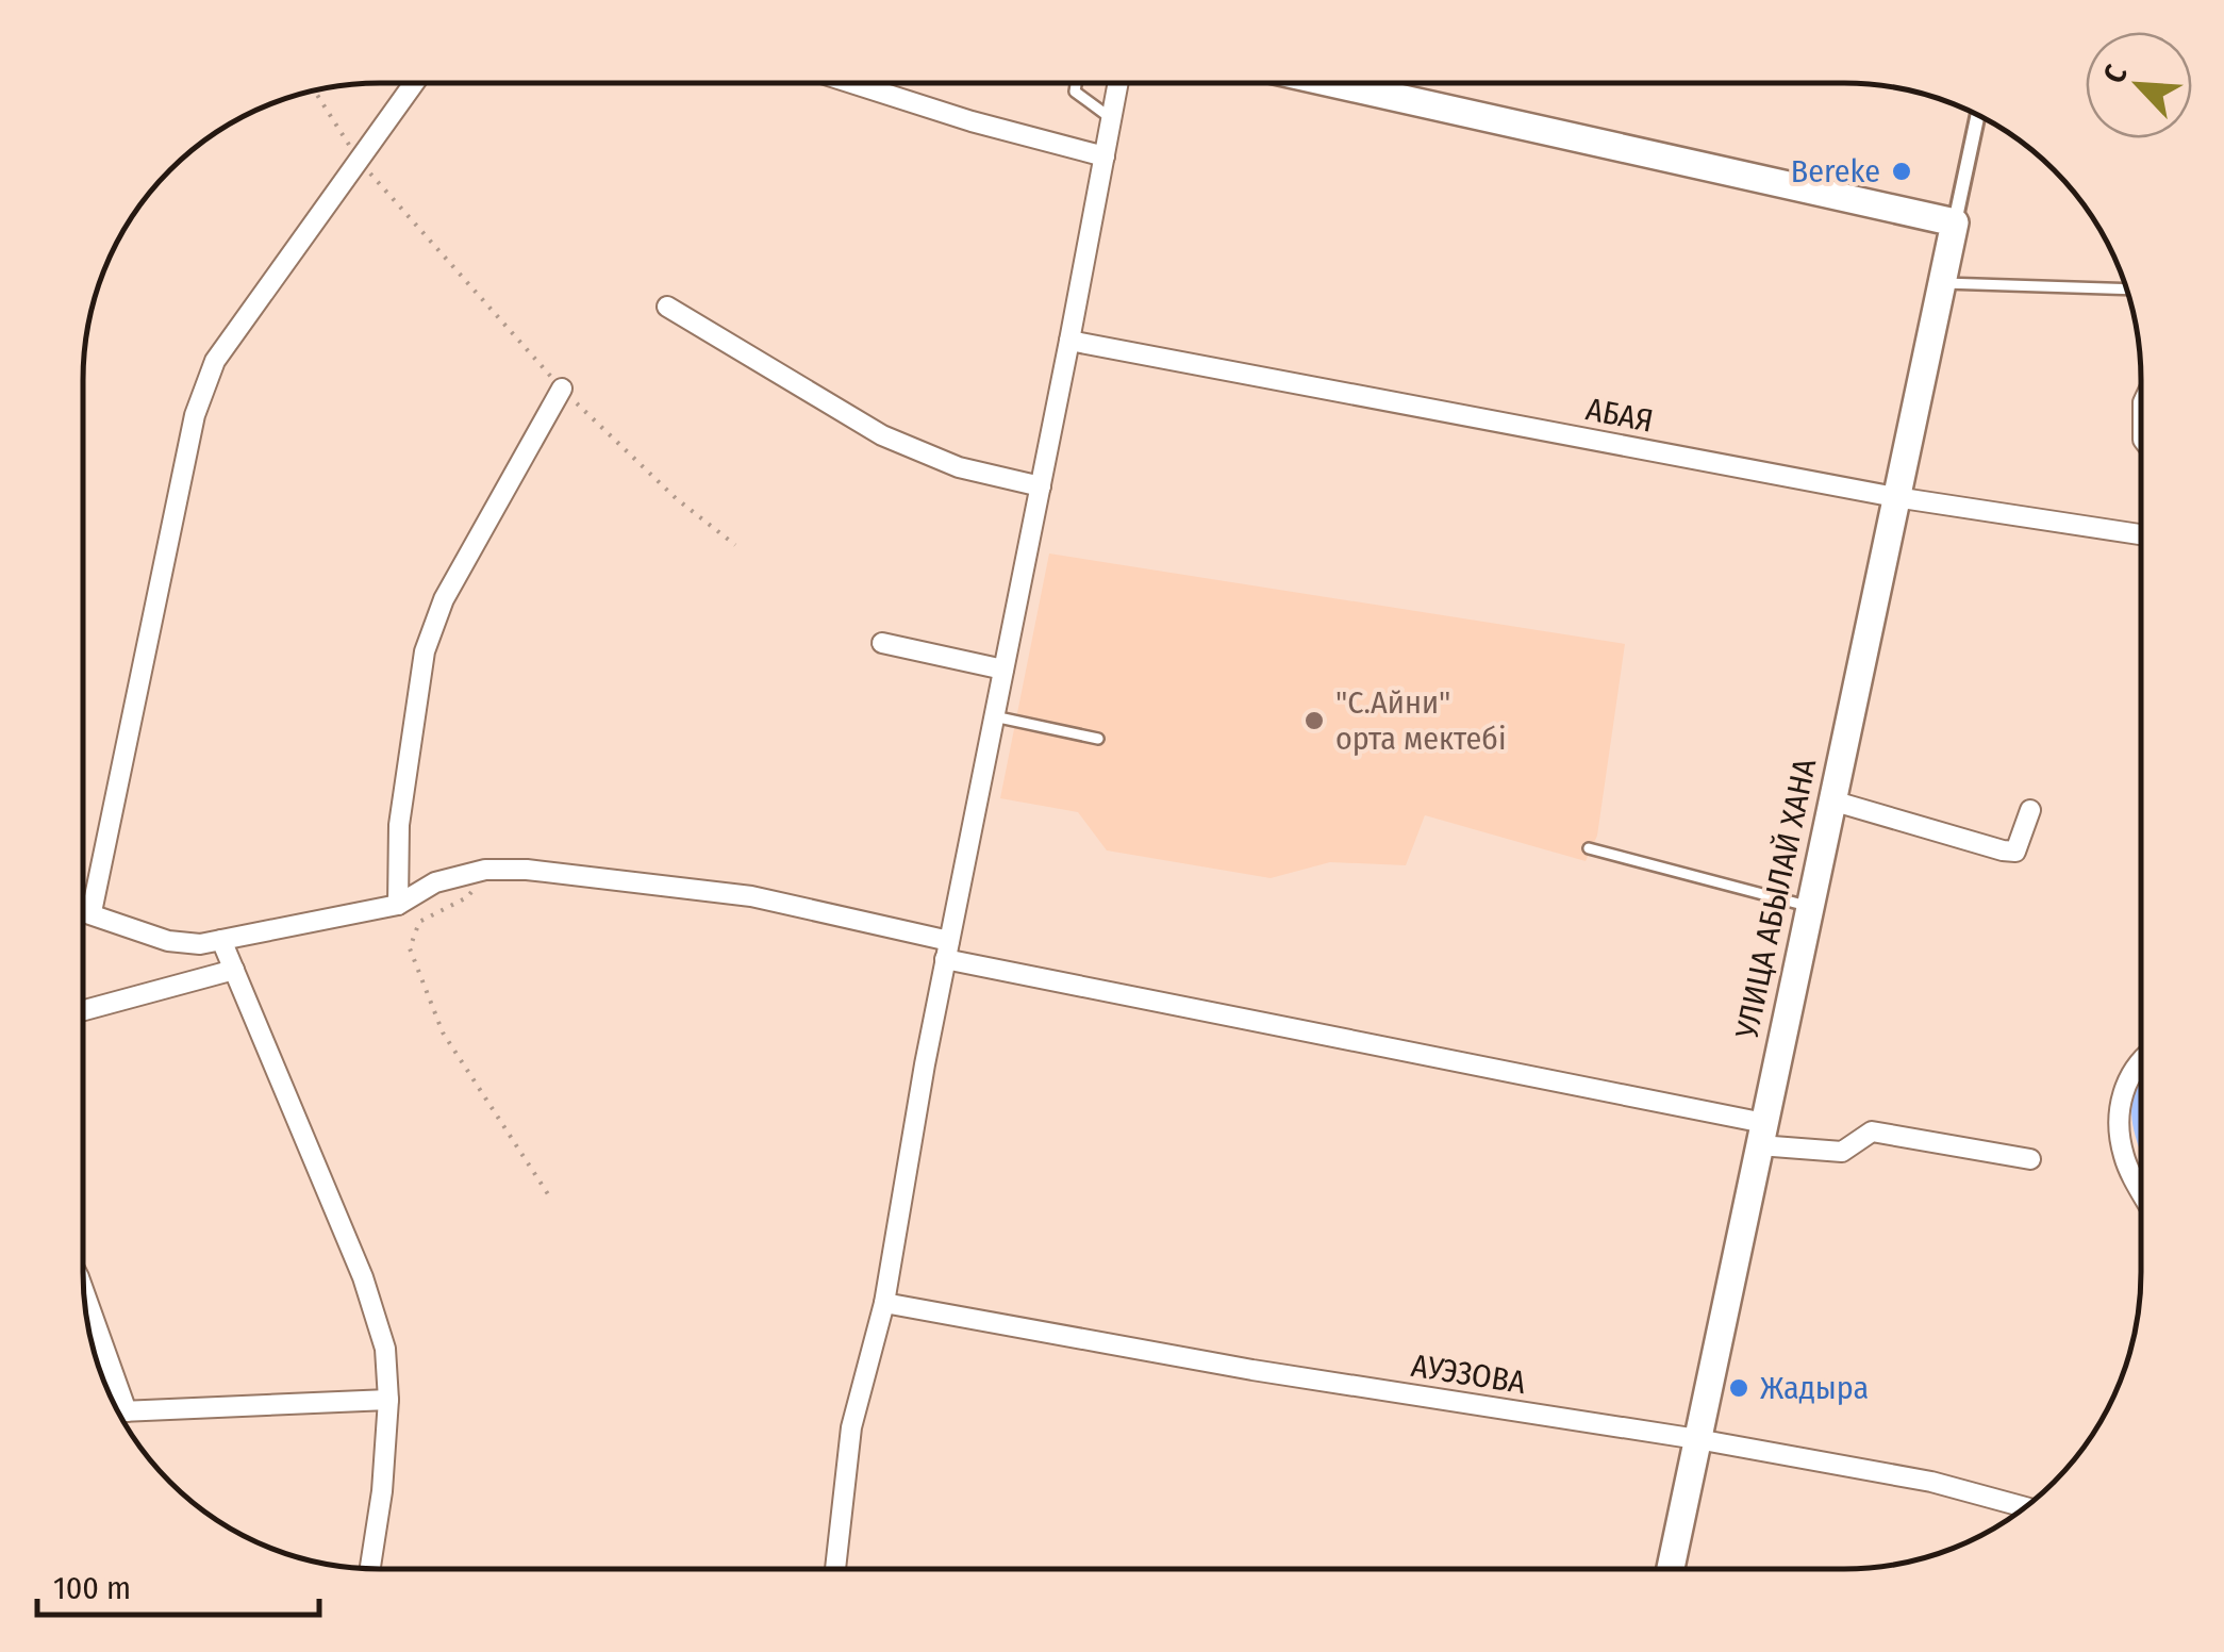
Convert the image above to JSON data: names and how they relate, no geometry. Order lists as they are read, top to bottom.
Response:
{
  "streets": {
    "main road": ["УЛИЦА АБЫЛАЙ ХАНА"],
    "street": ["АБАЯ", "АУЭЗОВА"]
  },
  "crossings": [
    ["АБАЯ", "УЛИЦА АБЫЛАЙ ХАНА"],
    ["УЛИЦА АБЫЛАЙ ХАНА", "АУЭЗОВА"]
  ],
  "places": ["Bereke", "\"С.Айни\" орта мектебі", "Жадыра"],
  "scale_bar": "100 m",
  "north": "top left"
}
